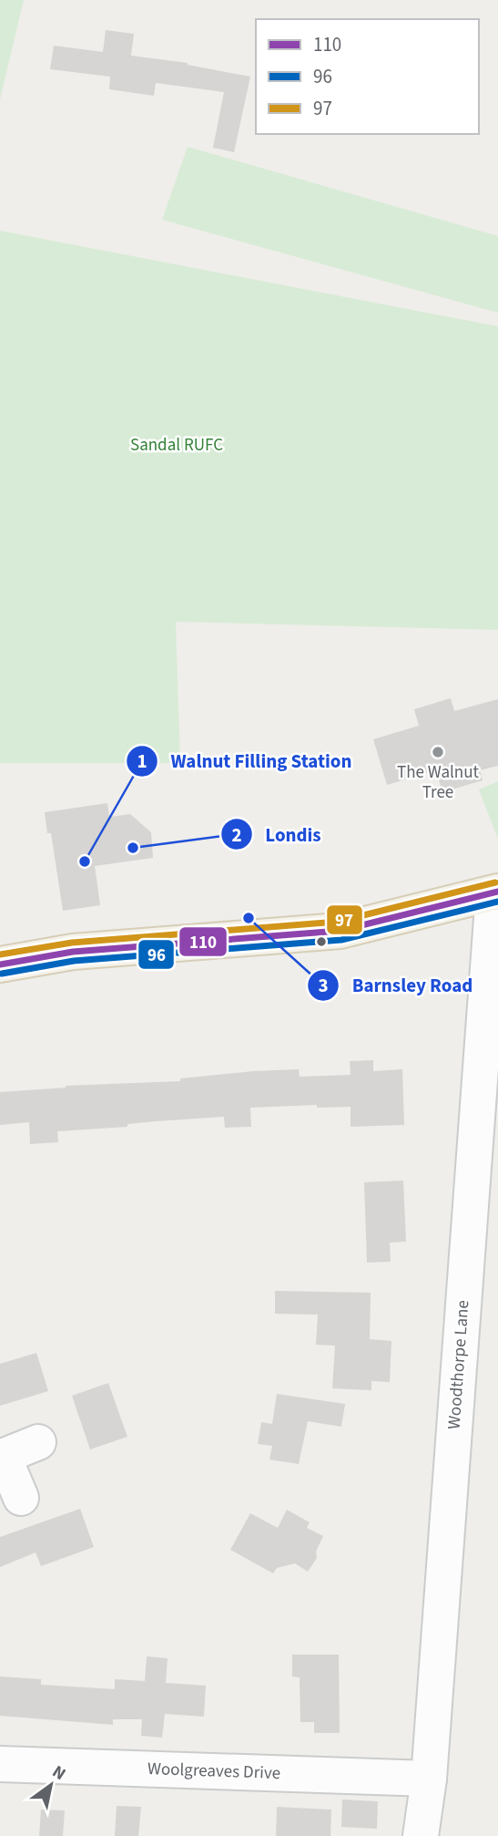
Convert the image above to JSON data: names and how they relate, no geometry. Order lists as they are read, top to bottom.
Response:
{
  "streets": {
    "street": ["Woodthorpe Lane", "Woolgreaves Drive"]
  },
  "crossings": [
    ["Woodthorpe Lane", "Woolgreaves Drive"]
  ],
  "parks": ["Sandal RUFC"],
  "places": [
    "The Walnut Tree",
    "Londis",
    "Walnut Filling Station",
    "Barnsley Road"
  ],
  "lines": ["transit line 97", "transit line 110", "transit line 96"],
  "legend": ["110", "96", "97"],
  "north": "top right"
}
